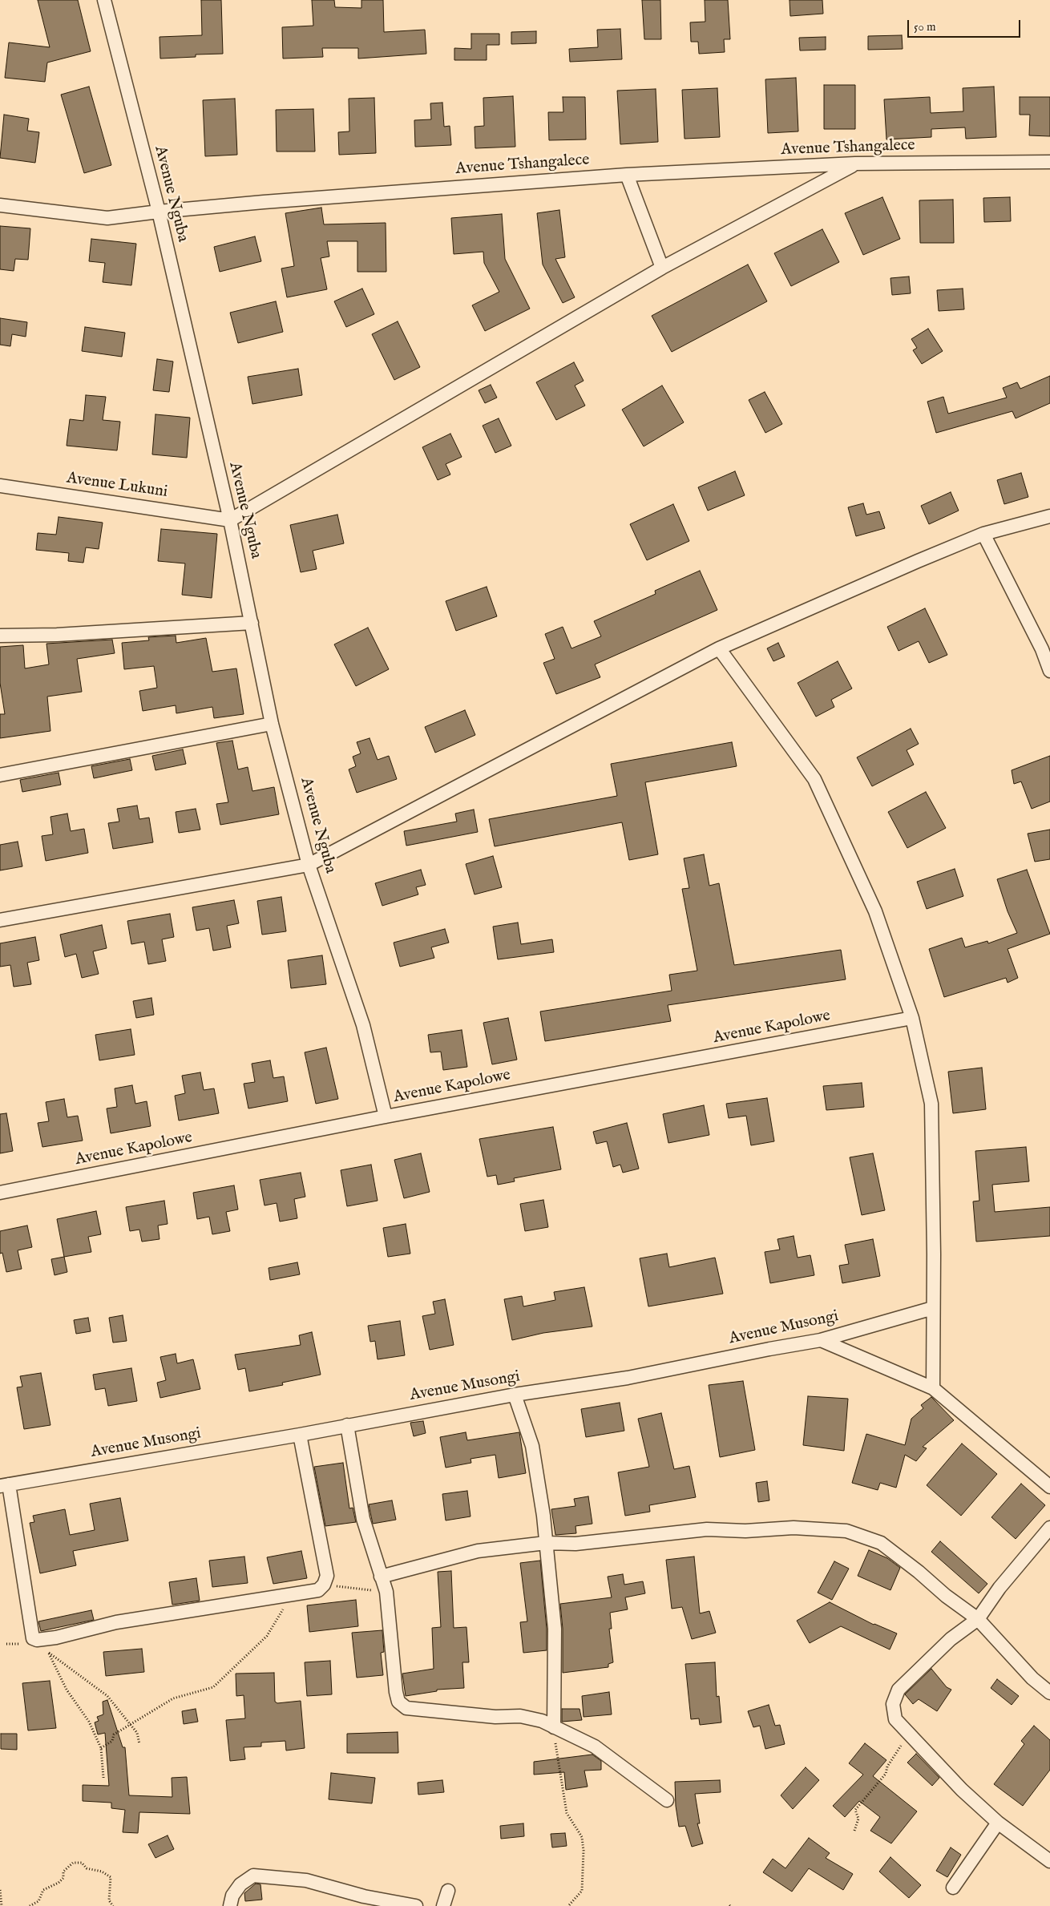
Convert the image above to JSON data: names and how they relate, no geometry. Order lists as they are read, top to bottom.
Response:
{
  "streets": {
    "street": [
      "Avenue Tshangalece",
      "Avenue Nguba",
      "Avenue Lukuni",
      "Avenue Kapolowe",
      "Avenue Musongi"
    ]
  },
  "crossings": [
    ["Avenue Tshangalece", "Avenue Nguba"],
    ["Avenue Nguba", "Avenue Lukuni"],
    ["Avenue Nguba", "Avenue Kapolowe"]
  ],
  "scale_bar": "50 m"
}
